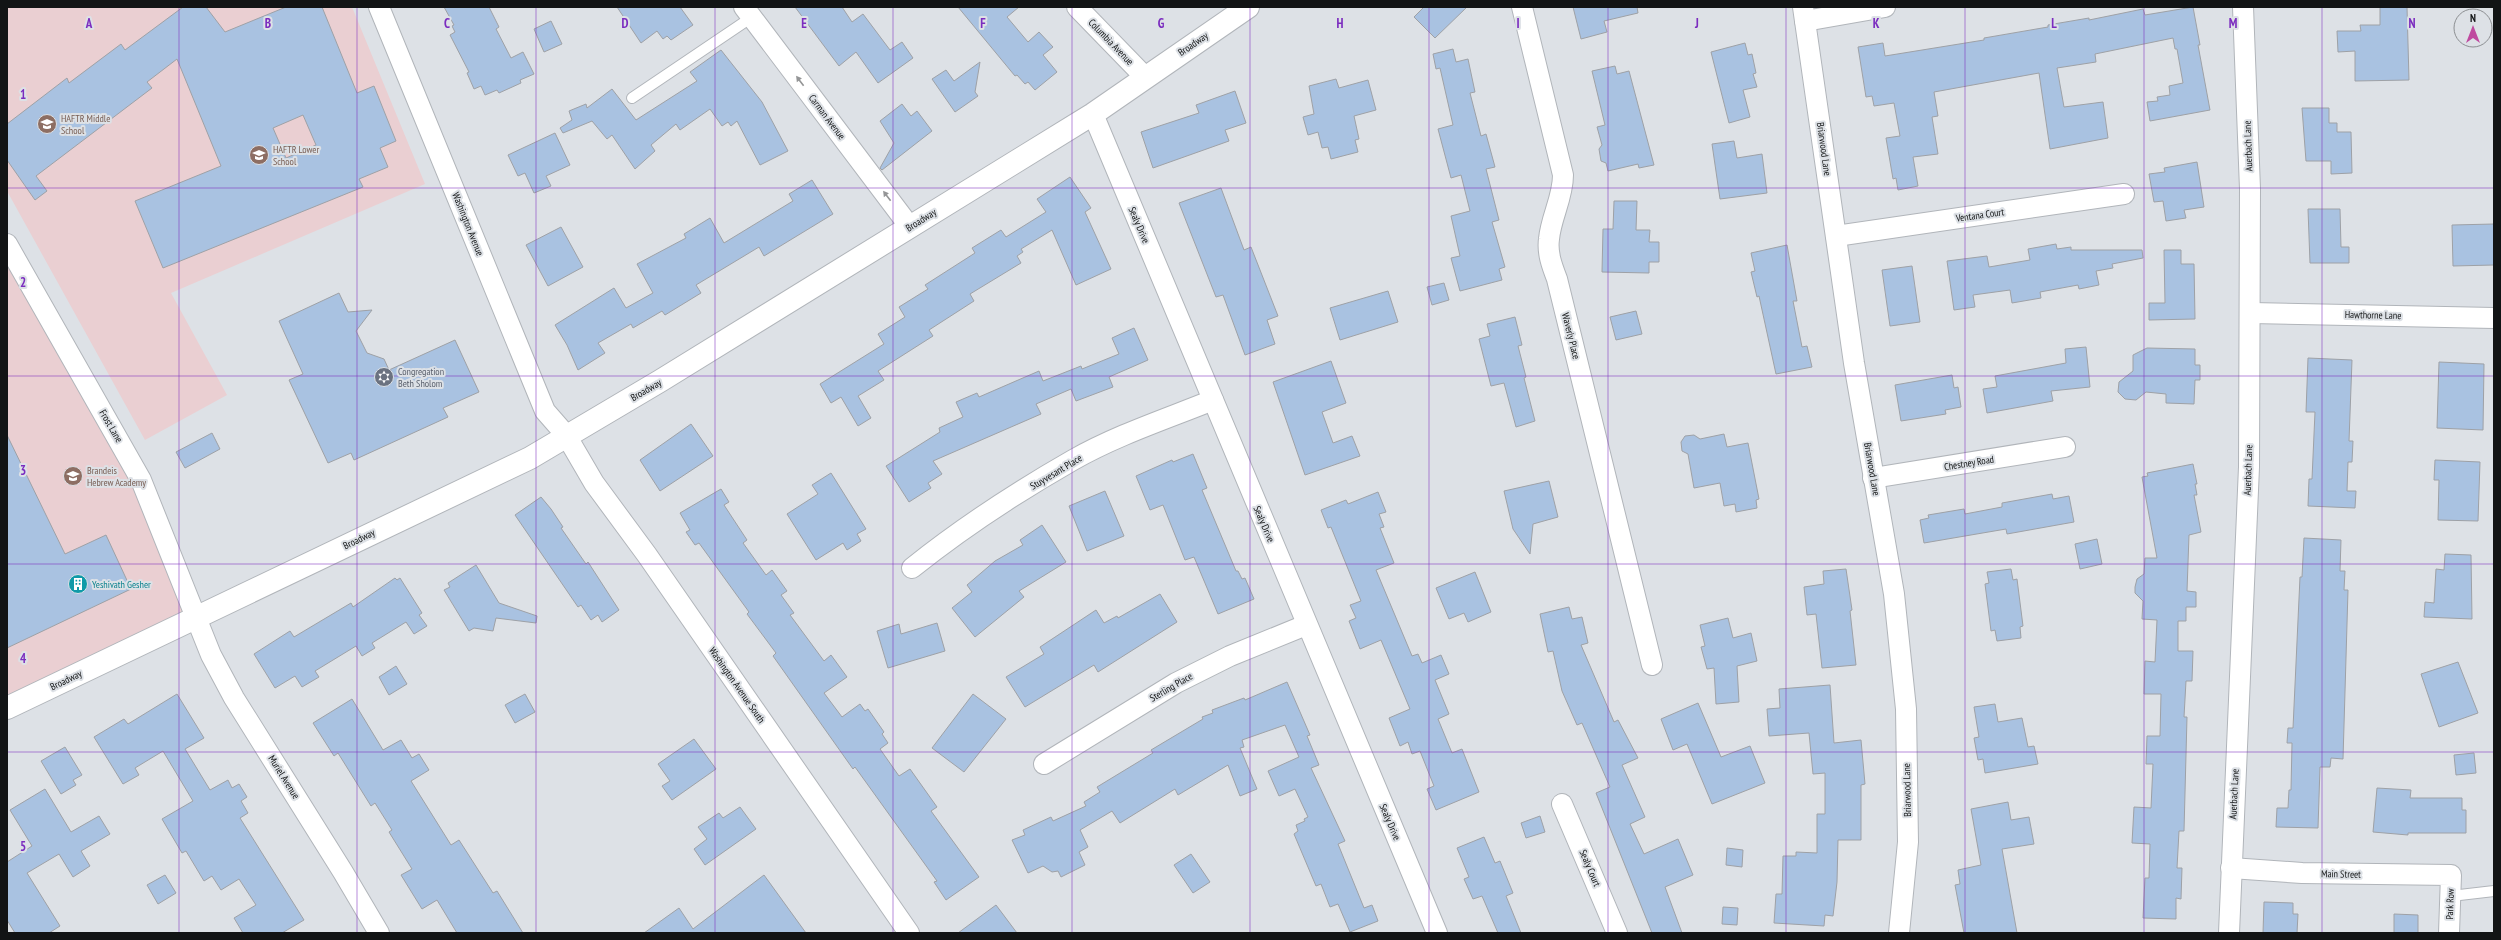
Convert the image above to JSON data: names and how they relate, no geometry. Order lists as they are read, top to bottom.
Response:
{
  "streets": {
    "main road": ["Broadway"],
    "street": [
      "Columbia Avenue",
      "Carman Avenue",
      "Auerbach Lane",
      "Briarwood Lane",
      "Ventana Court",
      "Washington Avenue",
      "Sealy Drive",
      "Hawthorne Lane",
      "Waverly Place",
      "Frost Lane",
      "Chestney Road",
      "Stuyvesant Place",
      "Washington Avenue South",
      "Sterling Place",
      "Muriel Avenue",
      "Sealy Court",
      "Main Street",
      "Park Row"
    ]
  },
  "crossings": [
    ["Columbia Avenue", "Broadway"],
    ["Broadway", "Carman Avenue"],
    ["Broadway", "Washington Avenue"],
    ["Broadway", "Sealy Drive"],
    ["Broadway", "Frost Lane"],
    ["Broadway", "Washington Avenue South"],
    ["Broadway", "Muriel Avenue"],
    ["Auerbach Lane", "Hawthorne Lane"],
    ["Auerbach Lane", "Main Street"],
    ["Briarwood Lane", "Ventana Court"],
    ["Briarwood Lane", "Chestney Road"],
    ["Washington Avenue", "Washington Avenue South"],
    ["Sealy Drive", "Stuyvesant Place"],
    ["Sealy Drive", "Sterling Place"],
    ["Frost Lane", "Muriel Avenue"],
    ["Main Street", "Park Row"]
  ],
  "one_way": ["Carman Avenue"],
  "places": {
    "school or university": ["HAFTR Middle School", "HAFTR Lower School", "Brandeis Hebrew Academy"],
    "synagogue": ["Congregation Beth Sholom"],
    "building": ["Yeshivath Gesher"]
  },
  "north": "top",
  "grid": {
    "columns": [
      "A",
      "B",
      "C",
      "D",
      "E",
      "F",
      "G",
      "H",
      "I",
      "J",
      "K",
      "L",
      "M",
      "N"
    ],
    "rows": [
      "1",
      "2",
      "3",
      "4",
      "5"
    ]
  }
}
